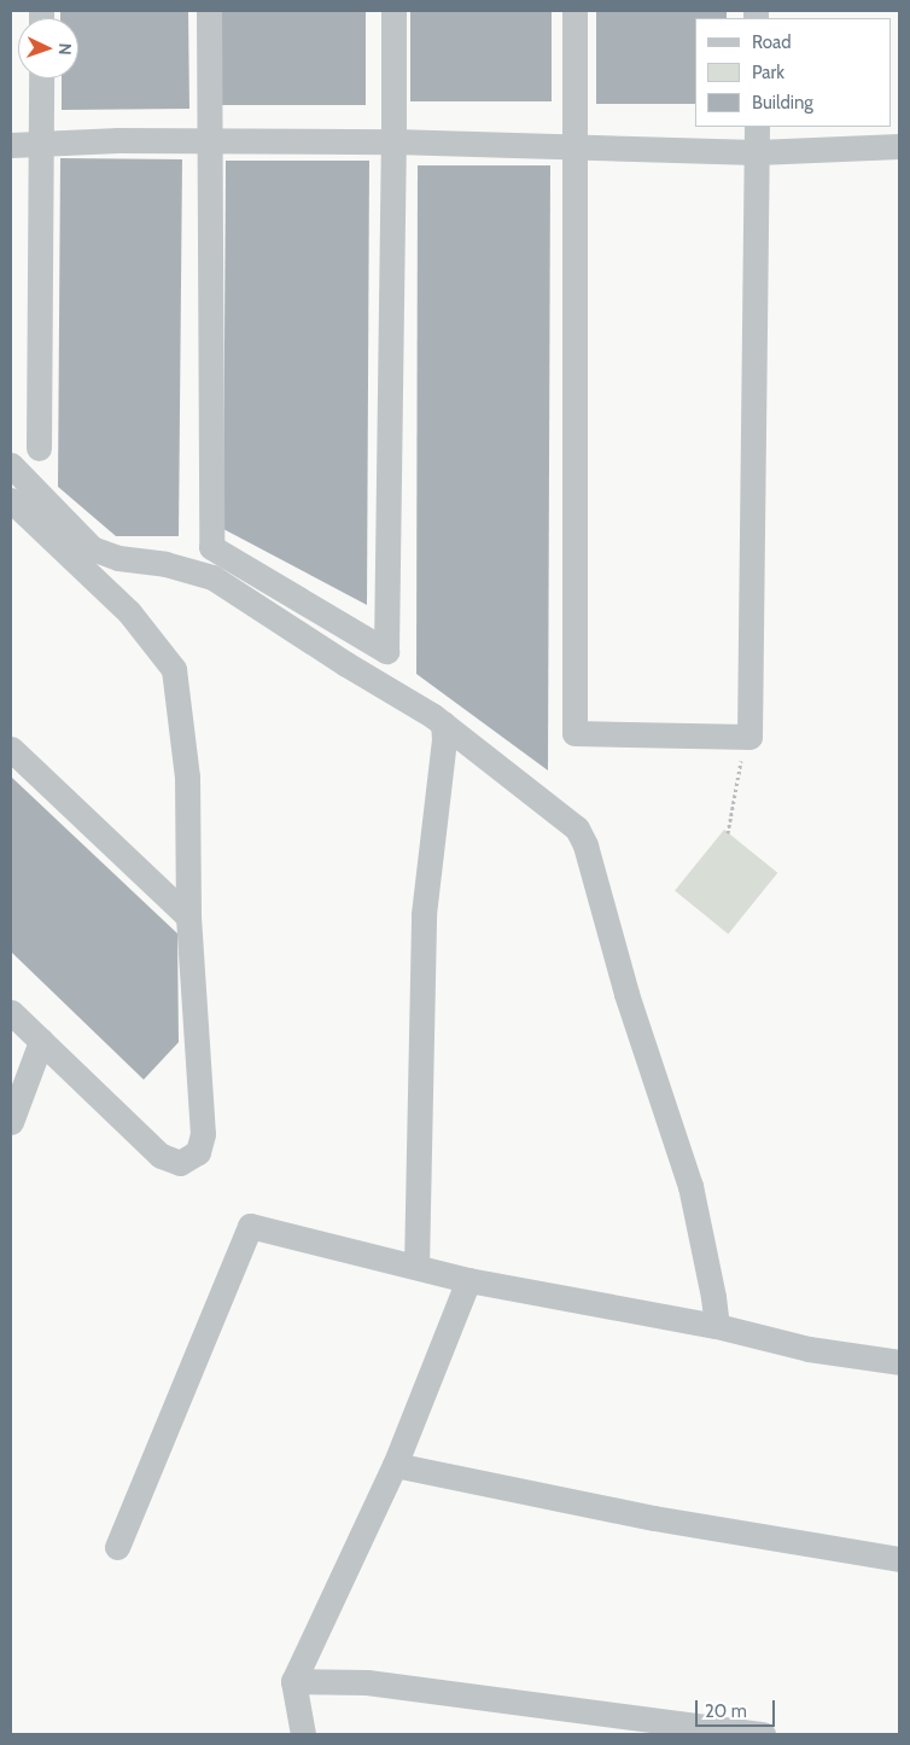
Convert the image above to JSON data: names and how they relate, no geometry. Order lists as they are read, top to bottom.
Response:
{
  "legend": ["Road", "Park", "Building"],
  "scale_bar": "20 m",
  "north": "right"
}
